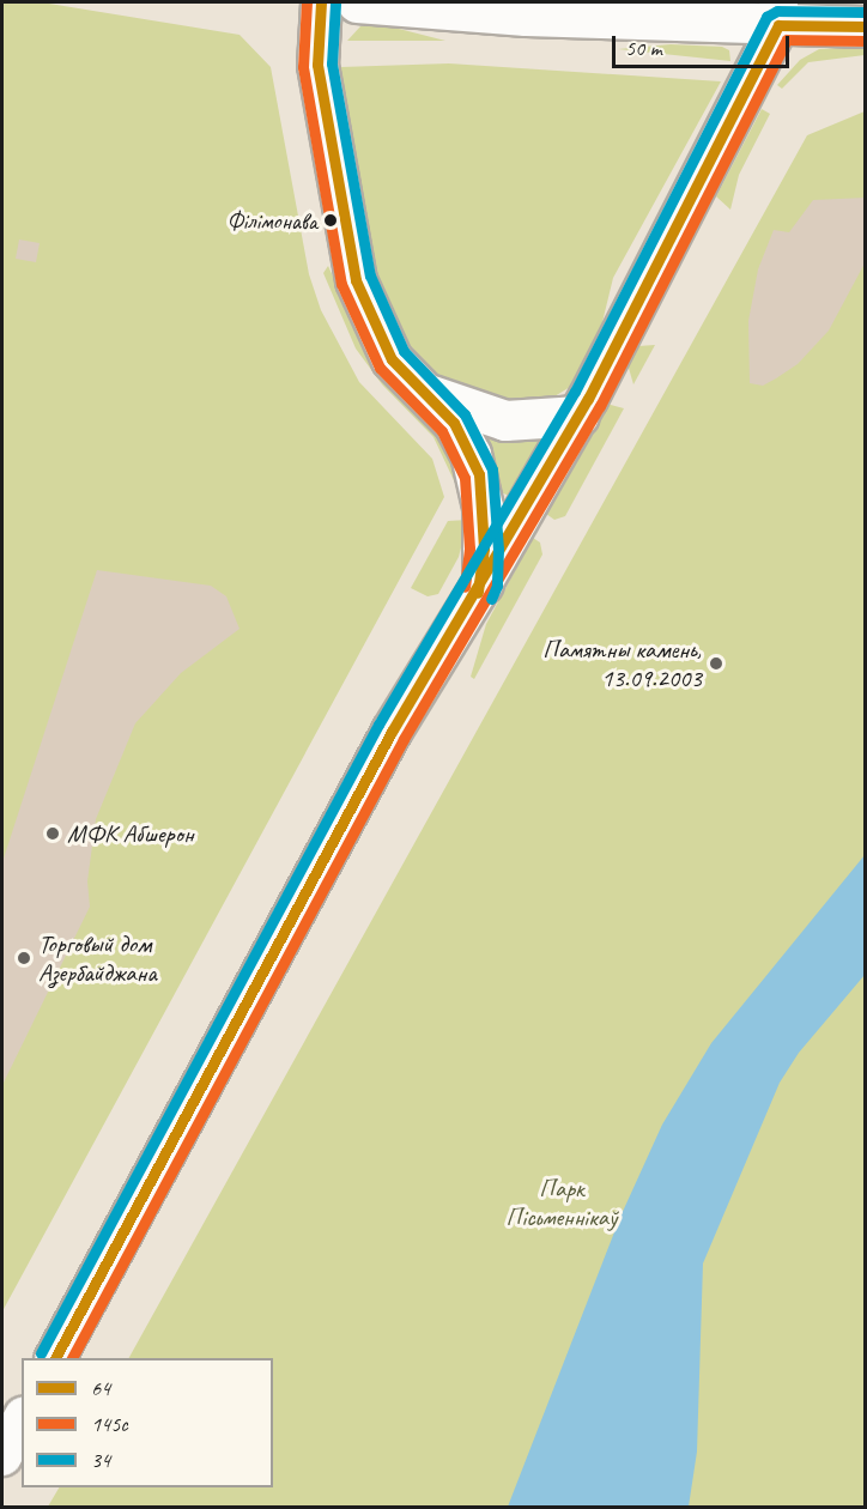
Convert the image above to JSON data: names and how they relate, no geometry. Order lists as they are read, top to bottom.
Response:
{
  "parks": ["Парк Пісьменнікаў"],
  "places": [
    "Філімонава",
    "Памятны камень, 13.09.2003",
    "МФК Абшерон",
    "Торговый дом Азербайджана"
  ],
  "lines": ["transit line 64", "transit line 145с", "transit line 34"],
  "legend": ["64", "145с", "34"],
  "scale_bar": "50 m"
}
